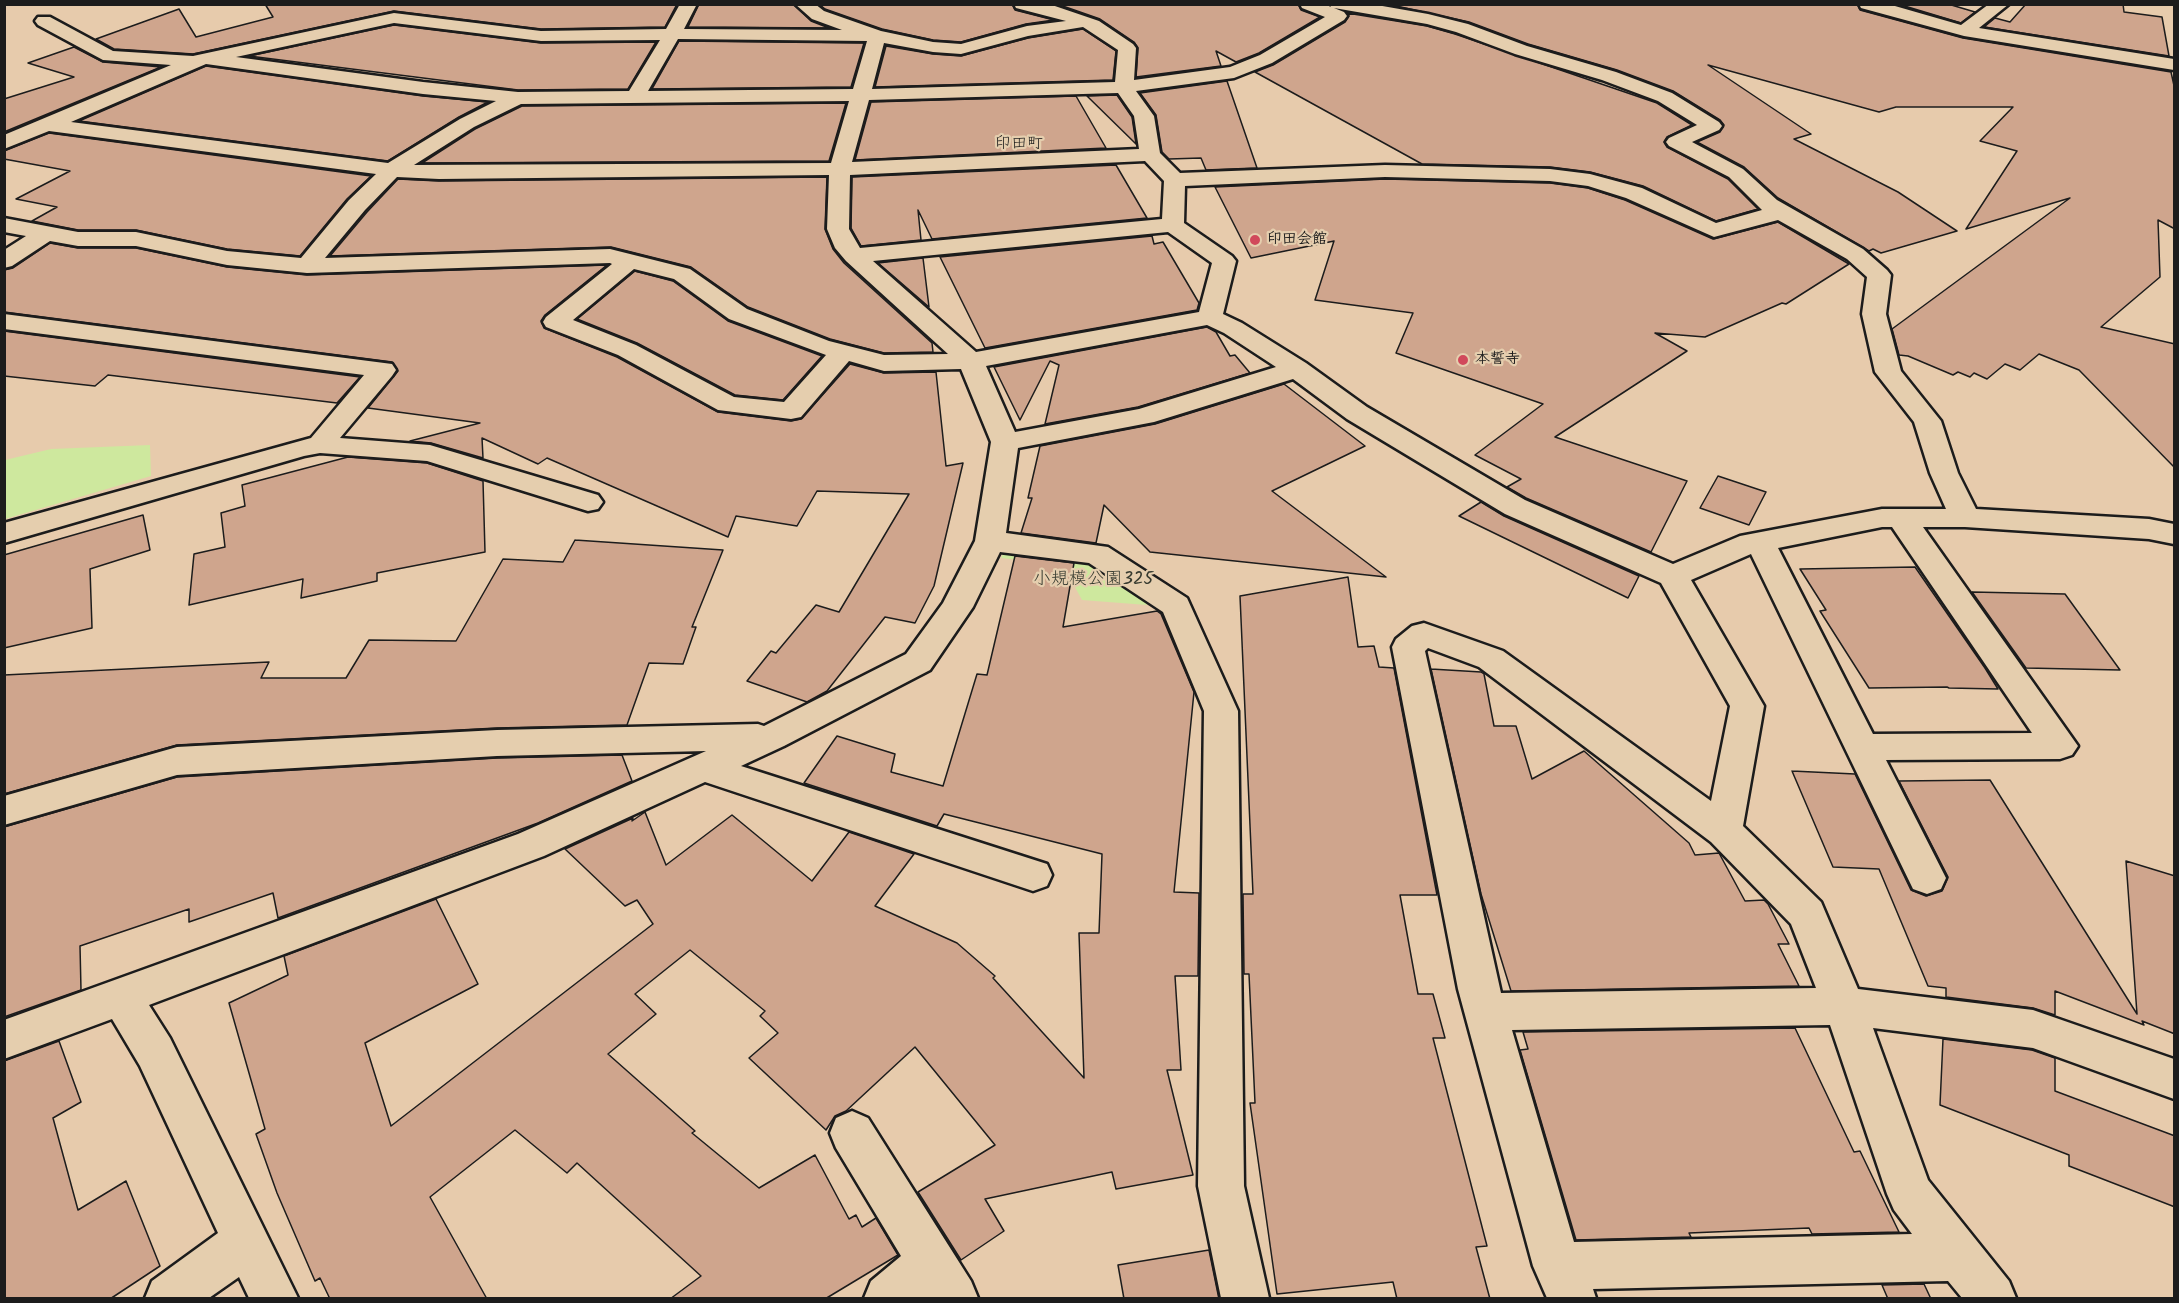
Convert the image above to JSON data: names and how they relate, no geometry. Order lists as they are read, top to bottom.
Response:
{
  "districts": ["印田町"],
  "parks": ["小規模公園325"],
  "places": ["印田会館", "本誓寺"]
}
